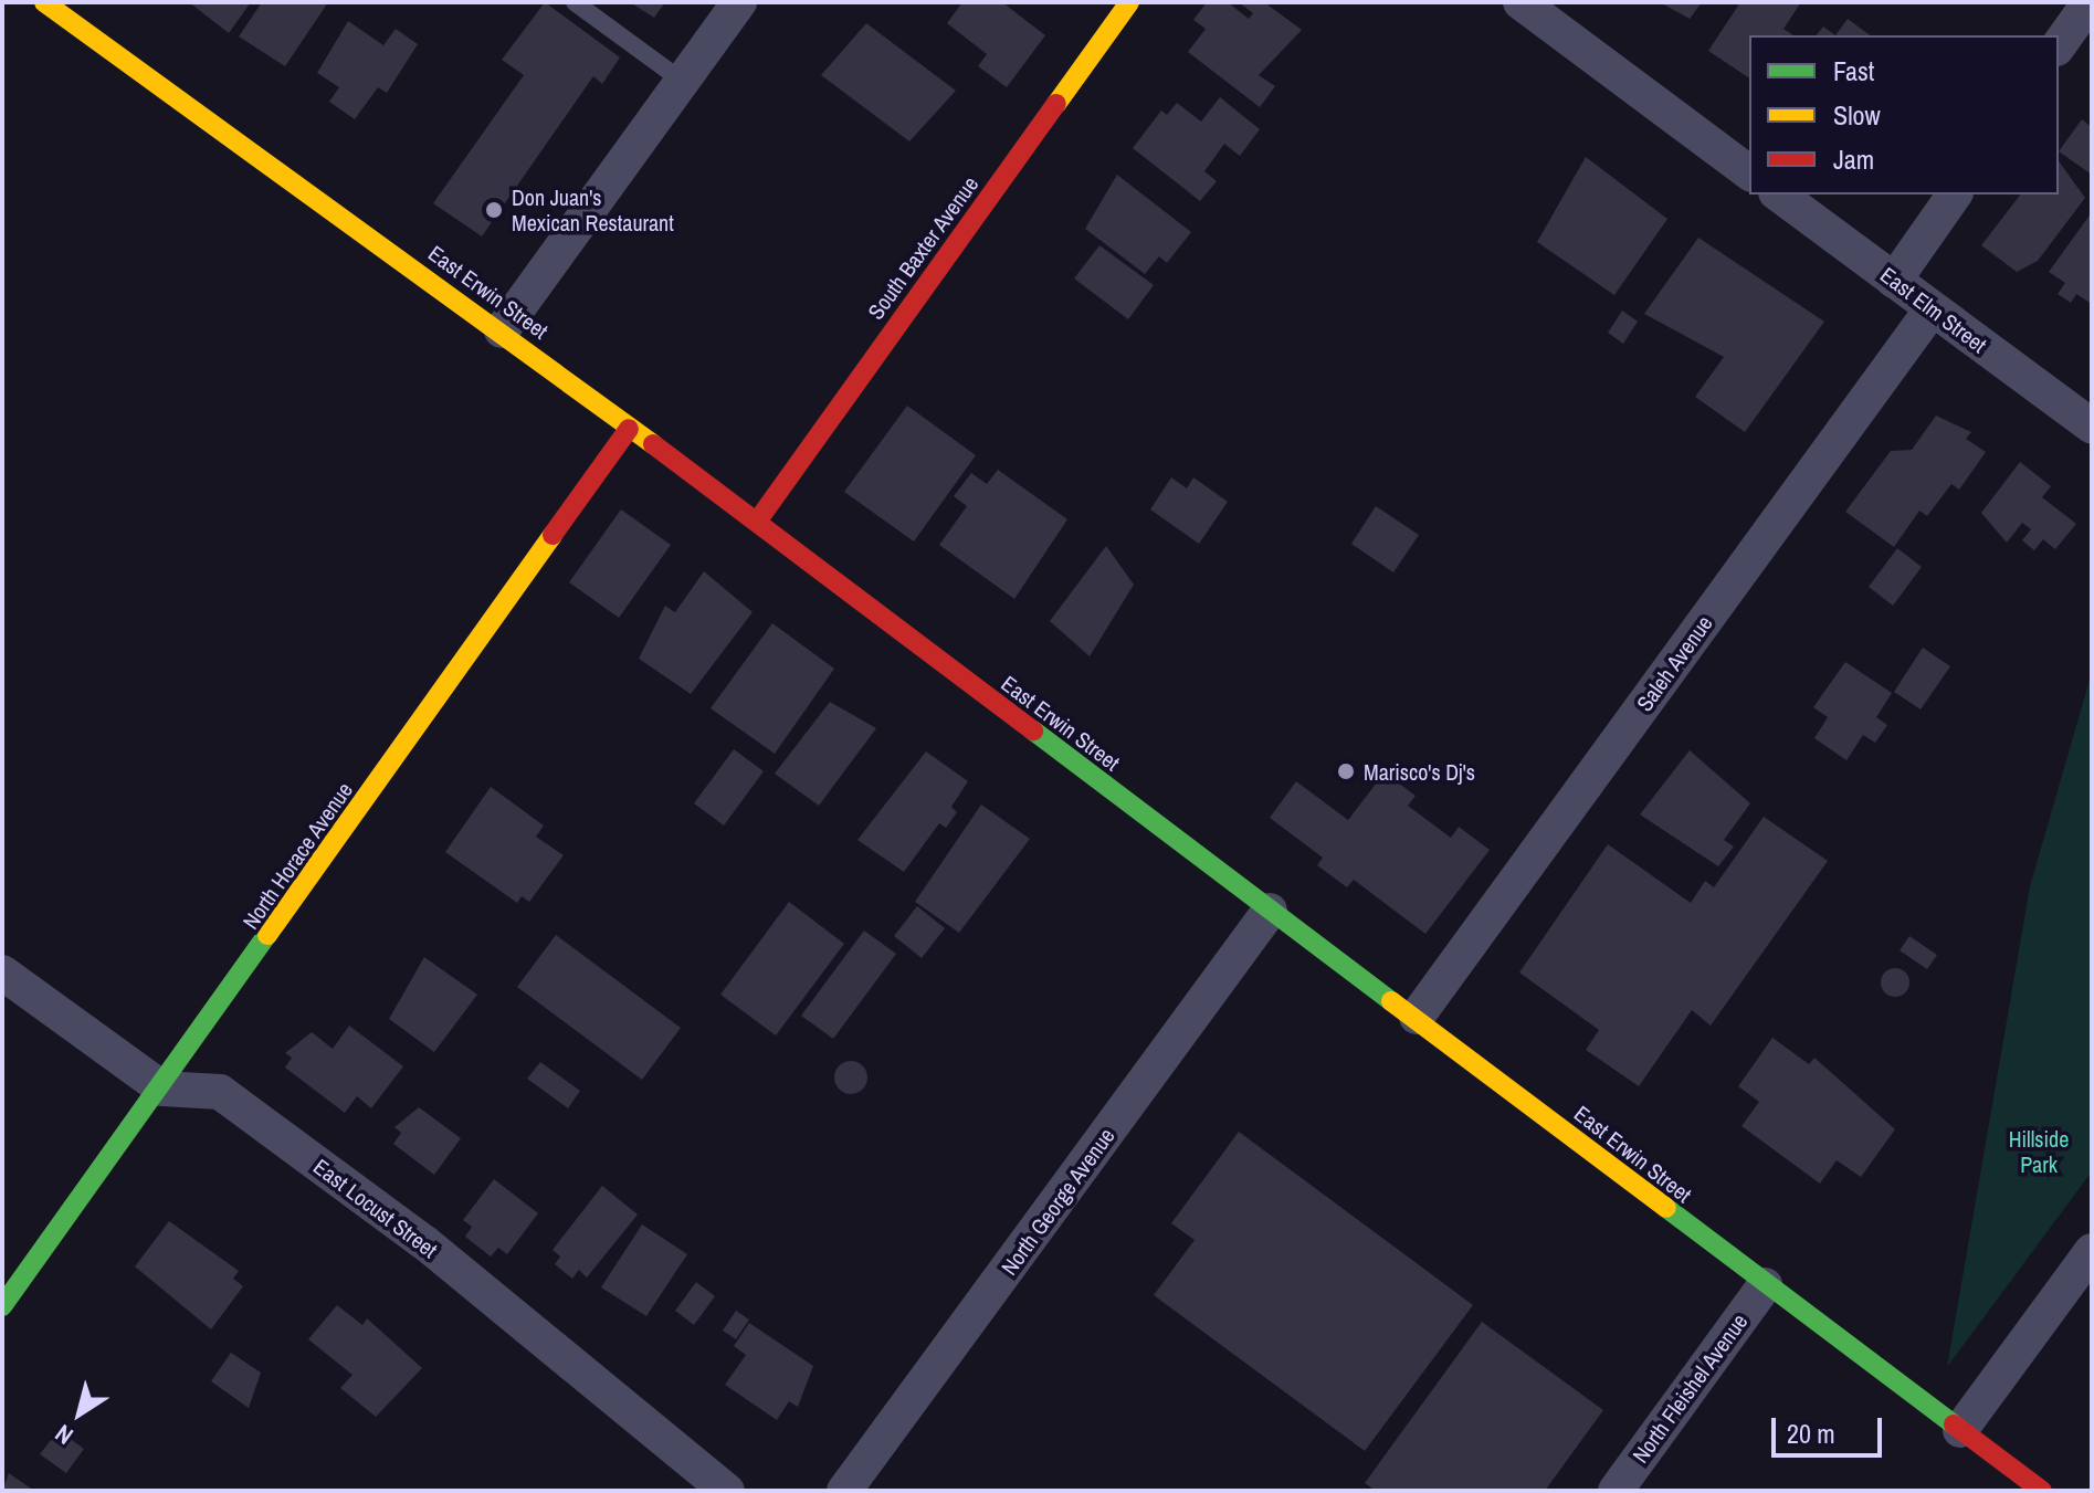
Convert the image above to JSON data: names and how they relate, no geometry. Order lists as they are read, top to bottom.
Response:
{
  "streets": {
    "main road": ["South Baxter Avenue", "East Erwin Street", "North Horace Avenue"],
    "street": [
      "East Elm Street",
      "Saleh Avenue",
      "North George Avenue",
      "East Locust Street",
      "North Fleishel Avenue"
    ]
  },
  "crossings": [
    ["South Baxter Avenue", "East Erwin Street"],
    ["East Erwin Street", "Saleh Avenue"],
    ["East Erwin Street", "North Horace Avenue"],
    ["East Erwin Street", "North George Avenue"],
    ["East Erwin Street", "North Fleishel Avenue"],
    ["East Elm Street", "Saleh Avenue"],
    ["North Horace Avenue", "East Locust Street"]
  ],
  "parks": ["Hillside Park"],
  "places": ["Don Juan's Mexican Restaurant", "Marisco's Dj's"],
  "legend": ["Fast", "Slow", "Jam"],
  "scale_bar": "20 m",
  "north": "bottom left"
}
